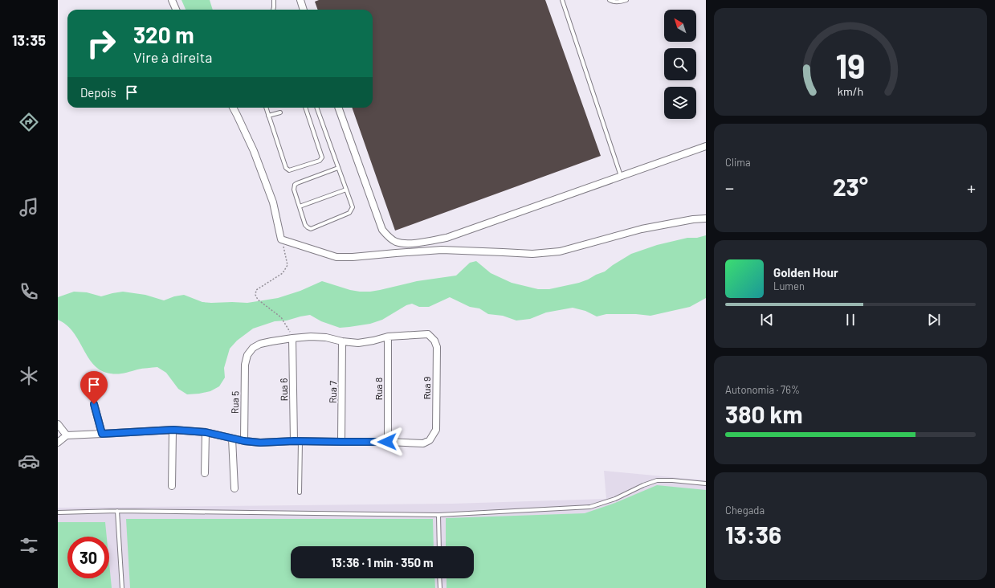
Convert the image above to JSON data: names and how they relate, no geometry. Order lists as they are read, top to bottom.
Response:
{
  "streets": {
    "street": [
      "Rua 9",
      "Rua 8",
      "Rua 6",
      "Rua 7",
      "Rua 5"
    ]
  },
  "crossings": [
    ["Rua 9", "Rua 8"],
    ["Rua 6", "Rua 5"]
  ],
  "north": "top left",
  "page": {
    "tabs": "13:35",
    "turn": ["320 m", "Vire à direita"],
    "then": "Depois",
    "tile": [
      "Clima",
      ["Autonomia · 76%", "380 km"],
      ["Chegada", "13:36"]
    ],
    "heat": ["−", "23°", "+"],
    "song": ["Golden Hour", "Lumen"],
    "limit": "30",
    "trip": "13:36 · 1 min · 350 m",
    "gauge": ["19", "km/h"]
  }
}
